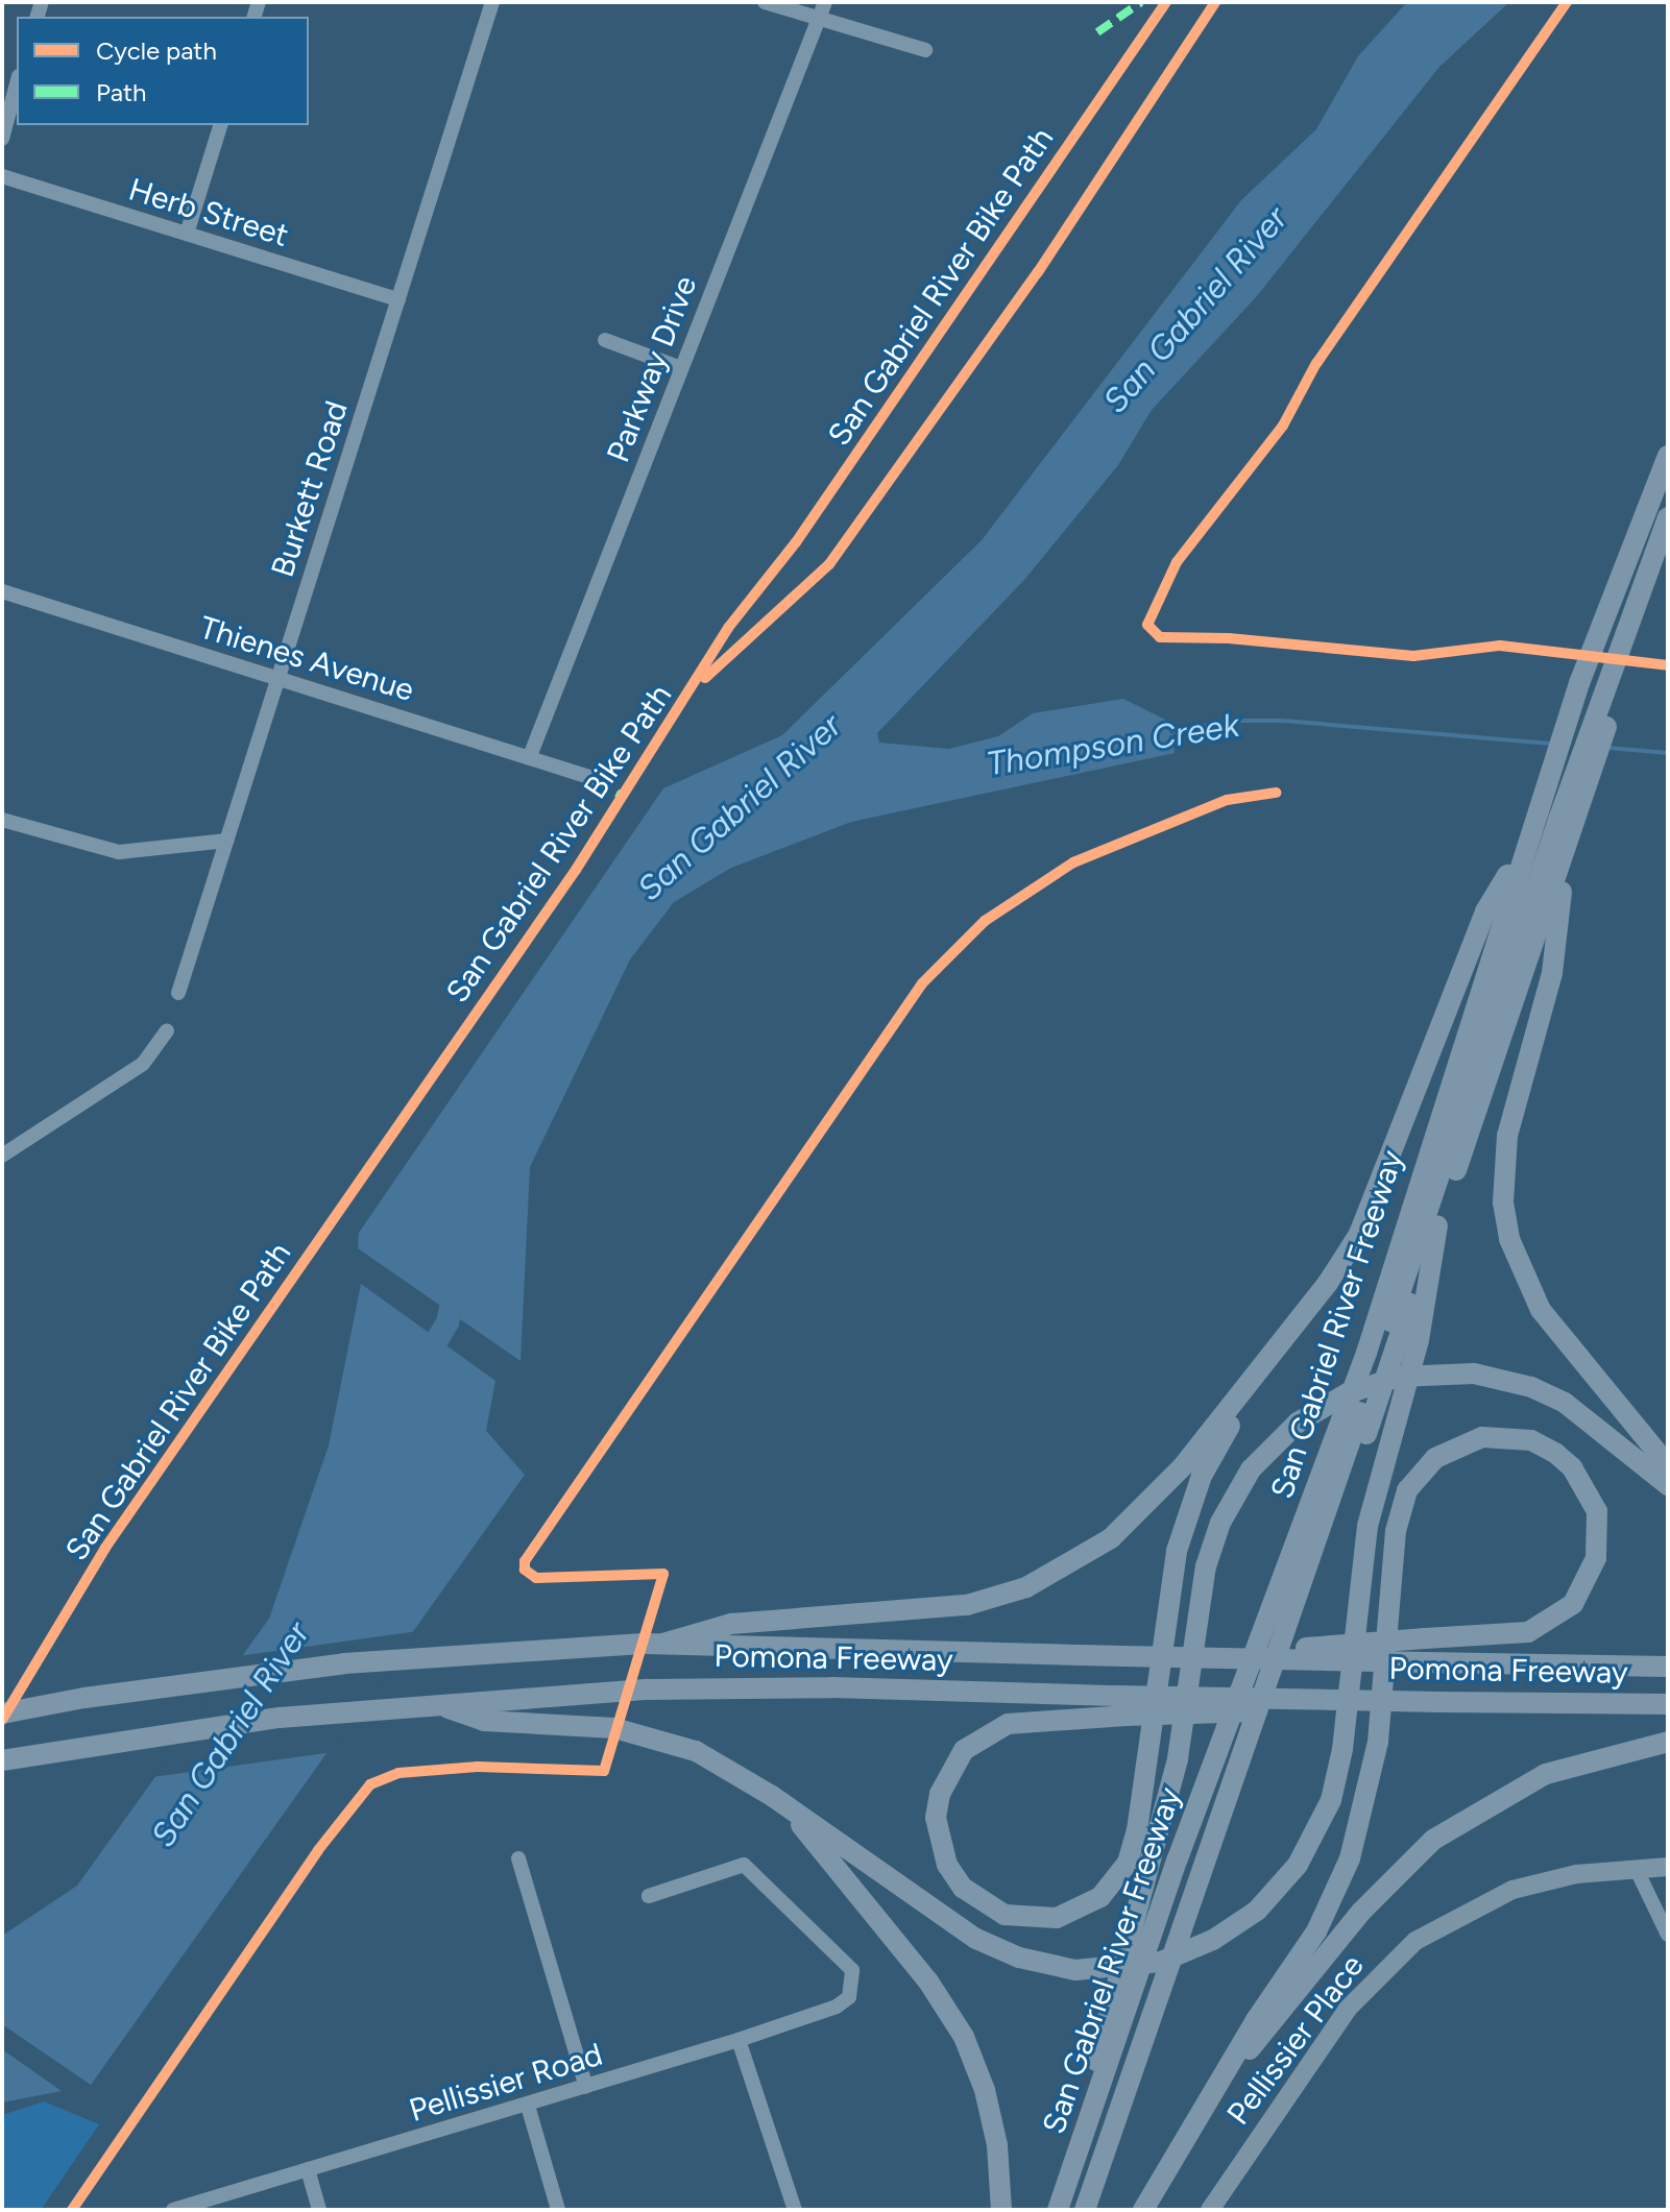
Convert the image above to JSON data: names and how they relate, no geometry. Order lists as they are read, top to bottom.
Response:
{
  "streets": {
    "highway": ["San Gabriel River Freeway", "Pomona Freeway"],
    "main road": ["Pellissier Place"],
    "street": [
      "Herb Street",
      "Parkway Drive",
      "Burkett Road",
      "Thienes Avenue",
      "Pellissier Road"
    ],
    "cycle path": ["San Gabriel River Bike Path"]
  },
  "crossings": [
    ["Herb Street", "Burkett Road"],
    ["Parkway Drive", "Thienes Avenue"],
    ["Burkett Road", "Thienes Avenue"]
  ],
  "water": ["San Gabriel River", "Thompson Creek"],
  "legend": ["Cycle path", "Path"]
}
